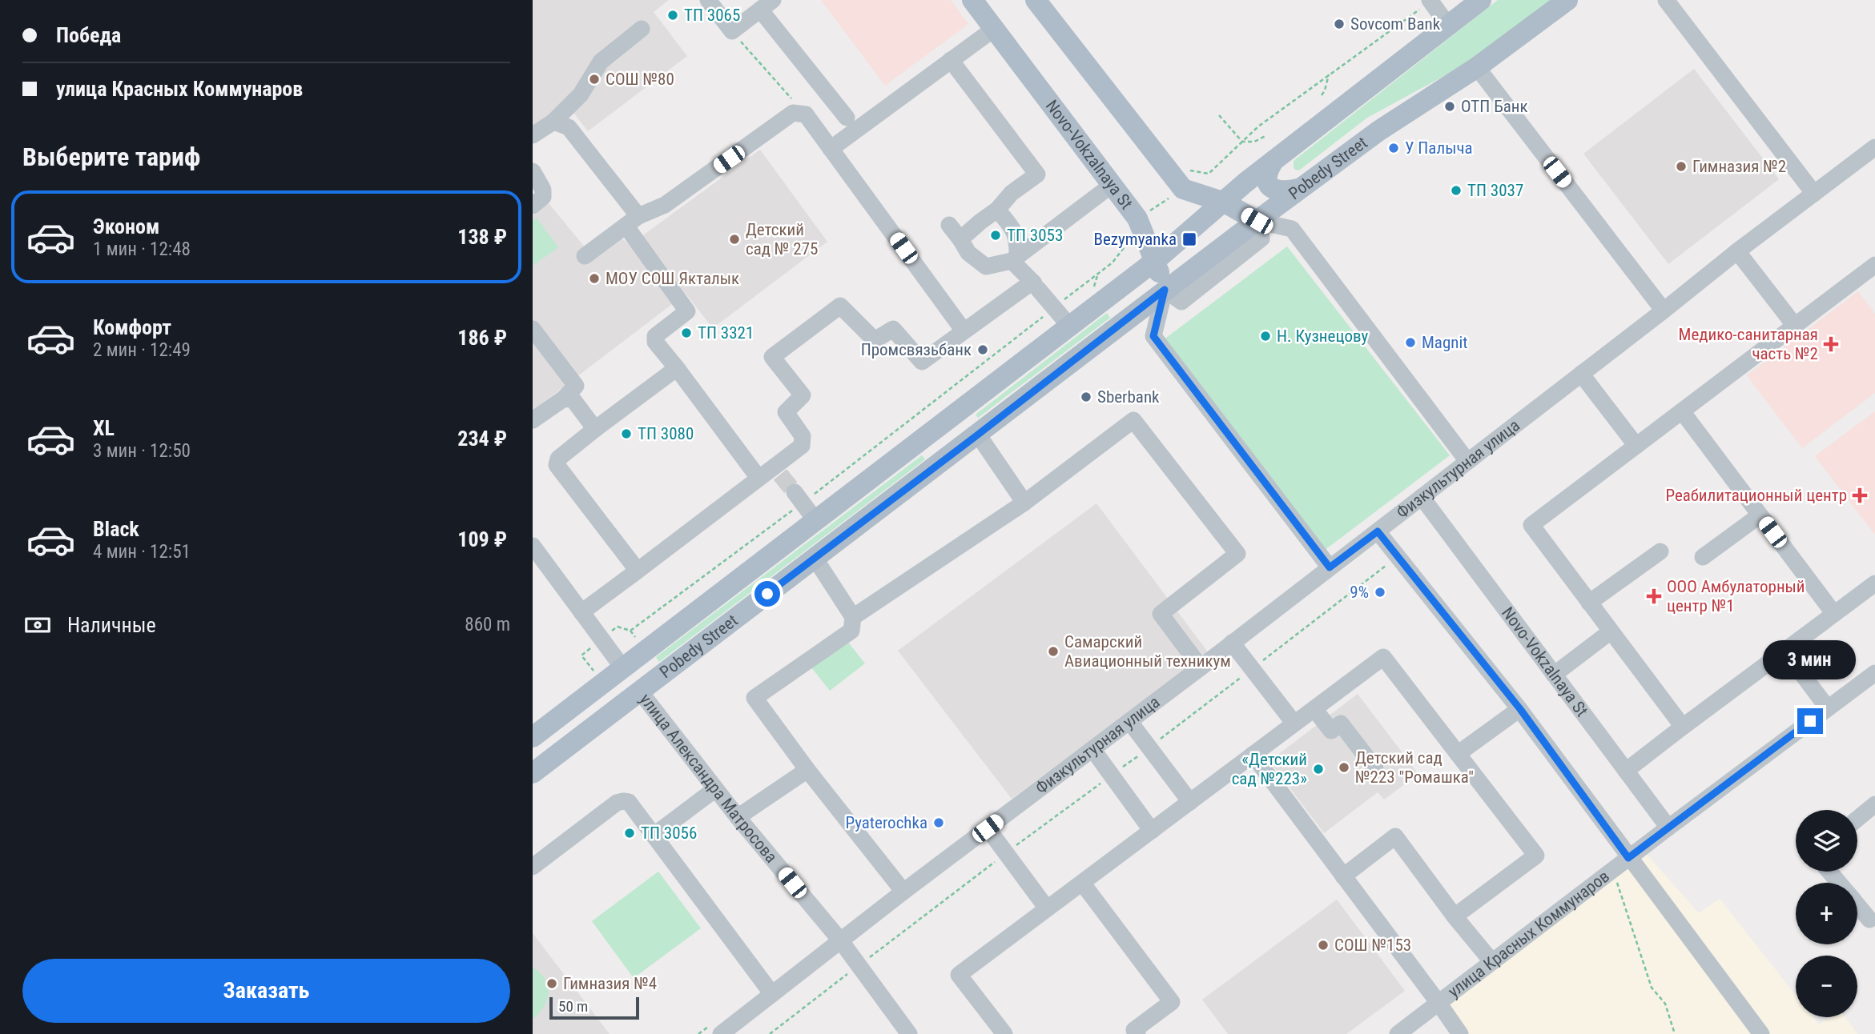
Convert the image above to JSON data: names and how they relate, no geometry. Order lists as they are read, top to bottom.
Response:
{
  "streets": {
    "main road": ["Novo-Vokzalnaya St", "Pobedy Street", "улица Александра Матросова"],
    "street": ["Физкультурная улица", "улица Красных Коммунаров"]
  },
  "crossings": [
    ["Novo-Vokzalnaya St", "Pobedy Street"],
    ["Novo-Vokzalnaya St", "Физкультурная улица"],
    ["Novo-Vokzalnaya St", "улица Красных Коммунаров"],
    ["Pobedy Street", "улица Александра Матросова"],
    ["Физкультурная улица", "улица Александра Матросова"]
  ],
  "places": {
    "other": [
      "ТП 3065",
      "Sovcom Bank",
      "СОШ №80",
      "ОТП Банк",
      "У Палыча",
      "Гимназия №2",
      "ТП 3037",
      "ТП 3053",
      "Детский сад № 275",
      "МОУ СОШ Якталык",
      "ТП 3321",
      "Н. Кузнецову",
      "Magnit",
      "Промсвязьбанк",
      "Sberbank",
      "ТП 3080",
      "9%",
      "Самарский Авиационный техникум",
      "Детский сад №223 \"Ромашка\"",
      "«Детский сад №223»",
      "Pyaterochka",
      "ТП 3056",
      "СОШ №153",
      "Гимназия №4"
    ],
    "transit": ["Bezymyanka"],
    "health": ["Медико-санитарная часть №2", "Реабилитационный центр", "ООО Амбулаторный центр №1"]
  },
  "scale_bar": "50 m",
  "page": {
    "banner": ["Победа", "улица Красных Коммунаров"],
    "heading": "Выберите тариф",
    "list": [
      {
        "name": "Эконом",
        "note": "1 мин · 12:48",
        "value": "138 ₽"
      },
      {
        "name": "Комфорт",
        "note": "2 мин · 12:49",
        "value": "186 ₽"
      },
      {
        "name": "XL",
        "note": "3 мин · 12:50",
        "value": "234 ₽"
      },
      {
        "name": "Black",
        "note": "4 мин · 12:51",
        "value": "109 ₽"
      }
    ],
    "pay": ["Наличные", "860 m"],
    "bubble": "3 мин",
    "map_buttons": ["+", "−"],
    "buttons": "Заказать",
    "scale": "50 m"
  }
}
